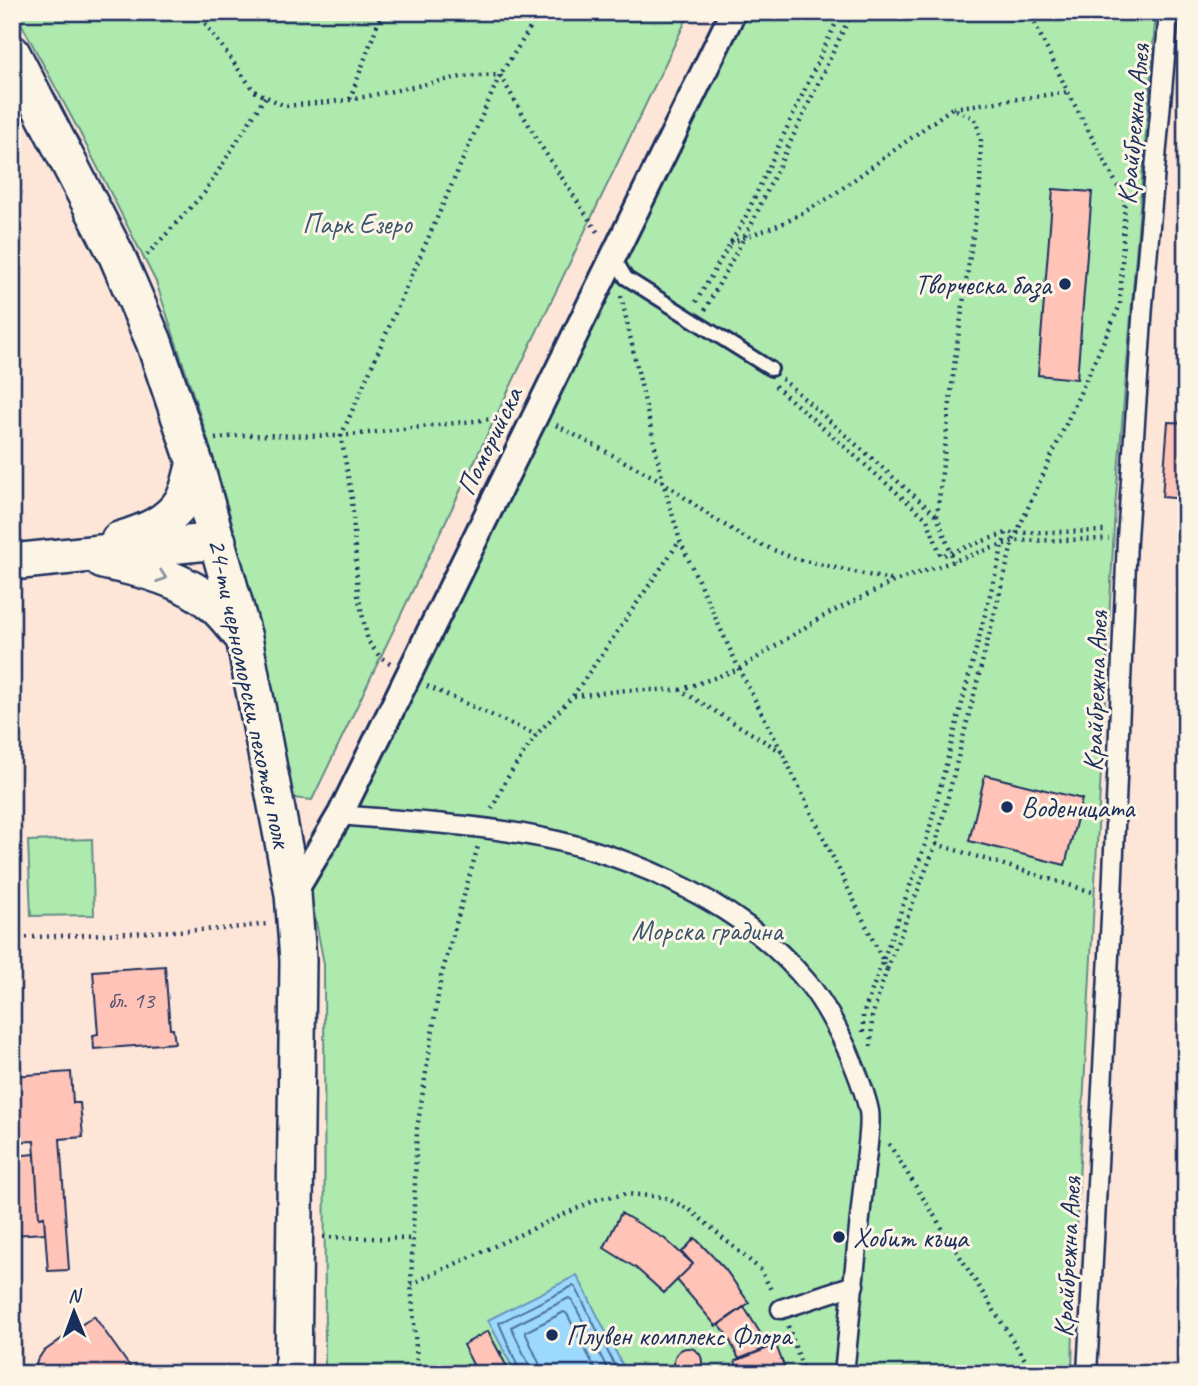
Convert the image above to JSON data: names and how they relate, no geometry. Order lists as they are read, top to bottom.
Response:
{
  "streets": {
    "main road": ["24-ти черноморски пехотен полк"],
    "street": ["Крайбрежна Алея", "Поморийска"]
  },
  "crossings": [
    ["Поморийска", "24-ти черноморски пехотен полк"]
  ],
  "parks": ["Парк Езеро", "Морска градина"],
  "places": [
    "Творческа база",
    "Воденицата",
    "Хобит къща",
    "Плувен комплекс Флора"
  ],
  "house_numbers": ["бл. 13"],
  "north": "top"
}
